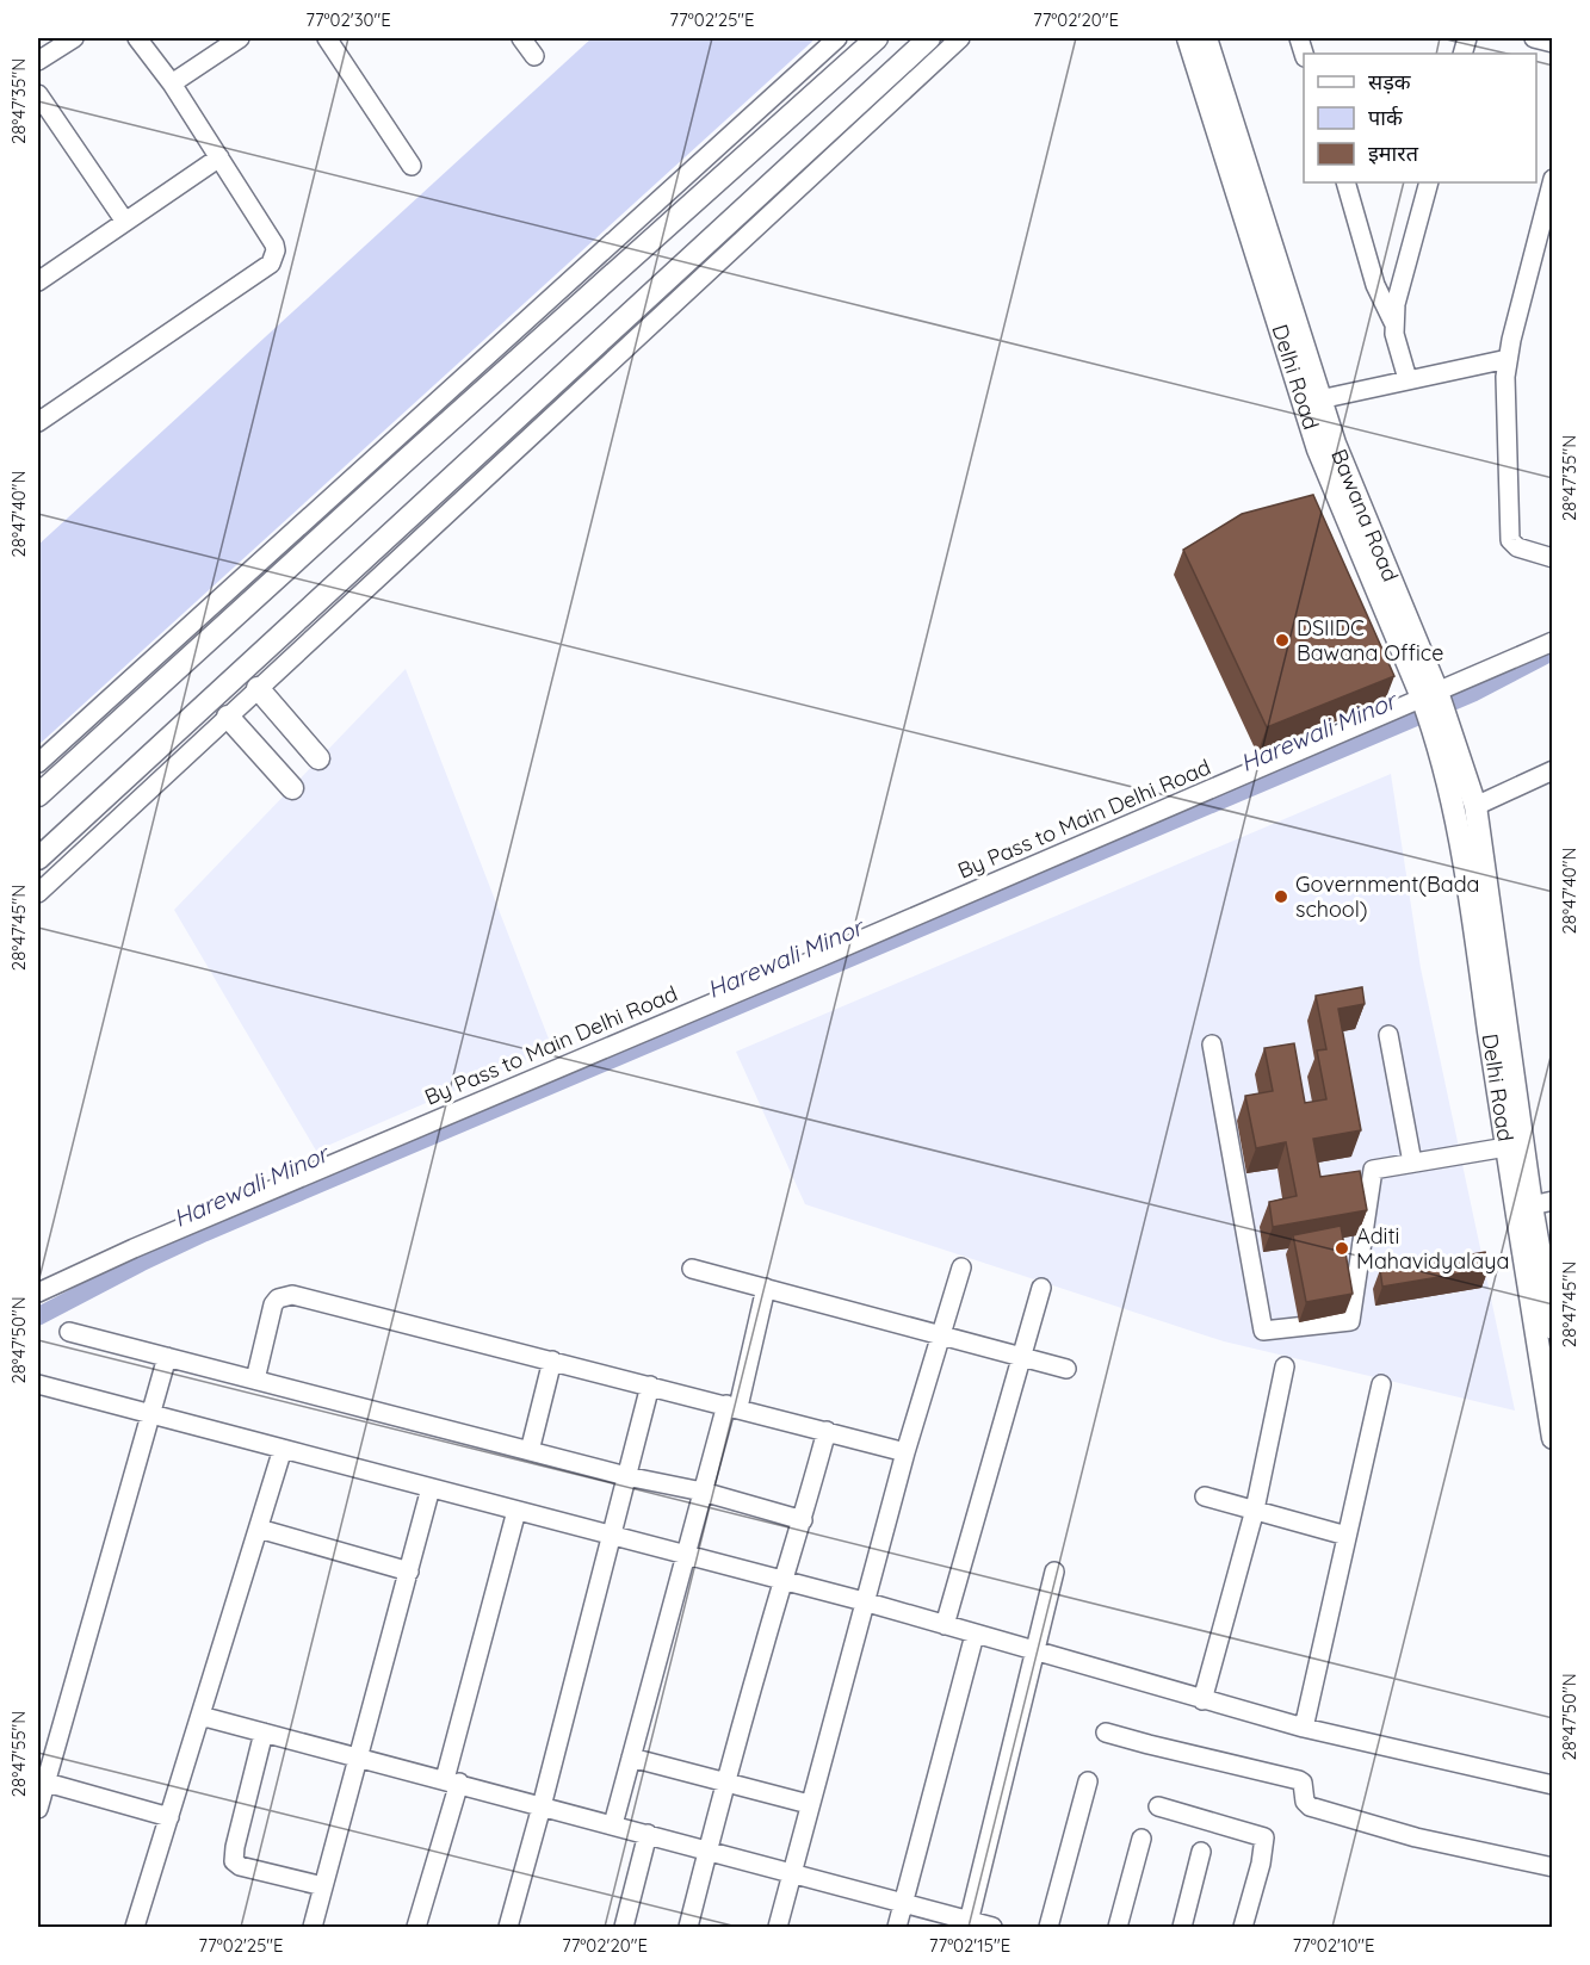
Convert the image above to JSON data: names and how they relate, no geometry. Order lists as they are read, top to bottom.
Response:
{
  "streets": {
    "main road": ["Delhi Road", "Bawana Road"],
    "street": ["By Pass to Main Delhi Road"]
  },
  "crossings": [
    ["Delhi Road", "Bawana Road"],
    ["Bawana Road", "By Pass to Main Delhi Road"]
  ],
  "water": ["Harewali Minor"],
  "places": ["DSIIDC Bawana Office", "Government(Bada school)", "Aditi Mahavidyalaya"],
  "legend": ["सड़क", "पार्क", "इमारत"],
  "coordinates": [
    "77°02'30\"E",
    "77°02'25\"E",
    "77°02'20\"E",
    "28°47'35\"N",
    "28°47'40\"N",
    "28°47'45\"N",
    "28°47'50\"N",
    "28°47'55\"N",
    "77°02'15\"E",
    "77°02'10\"E"
  ]
}
